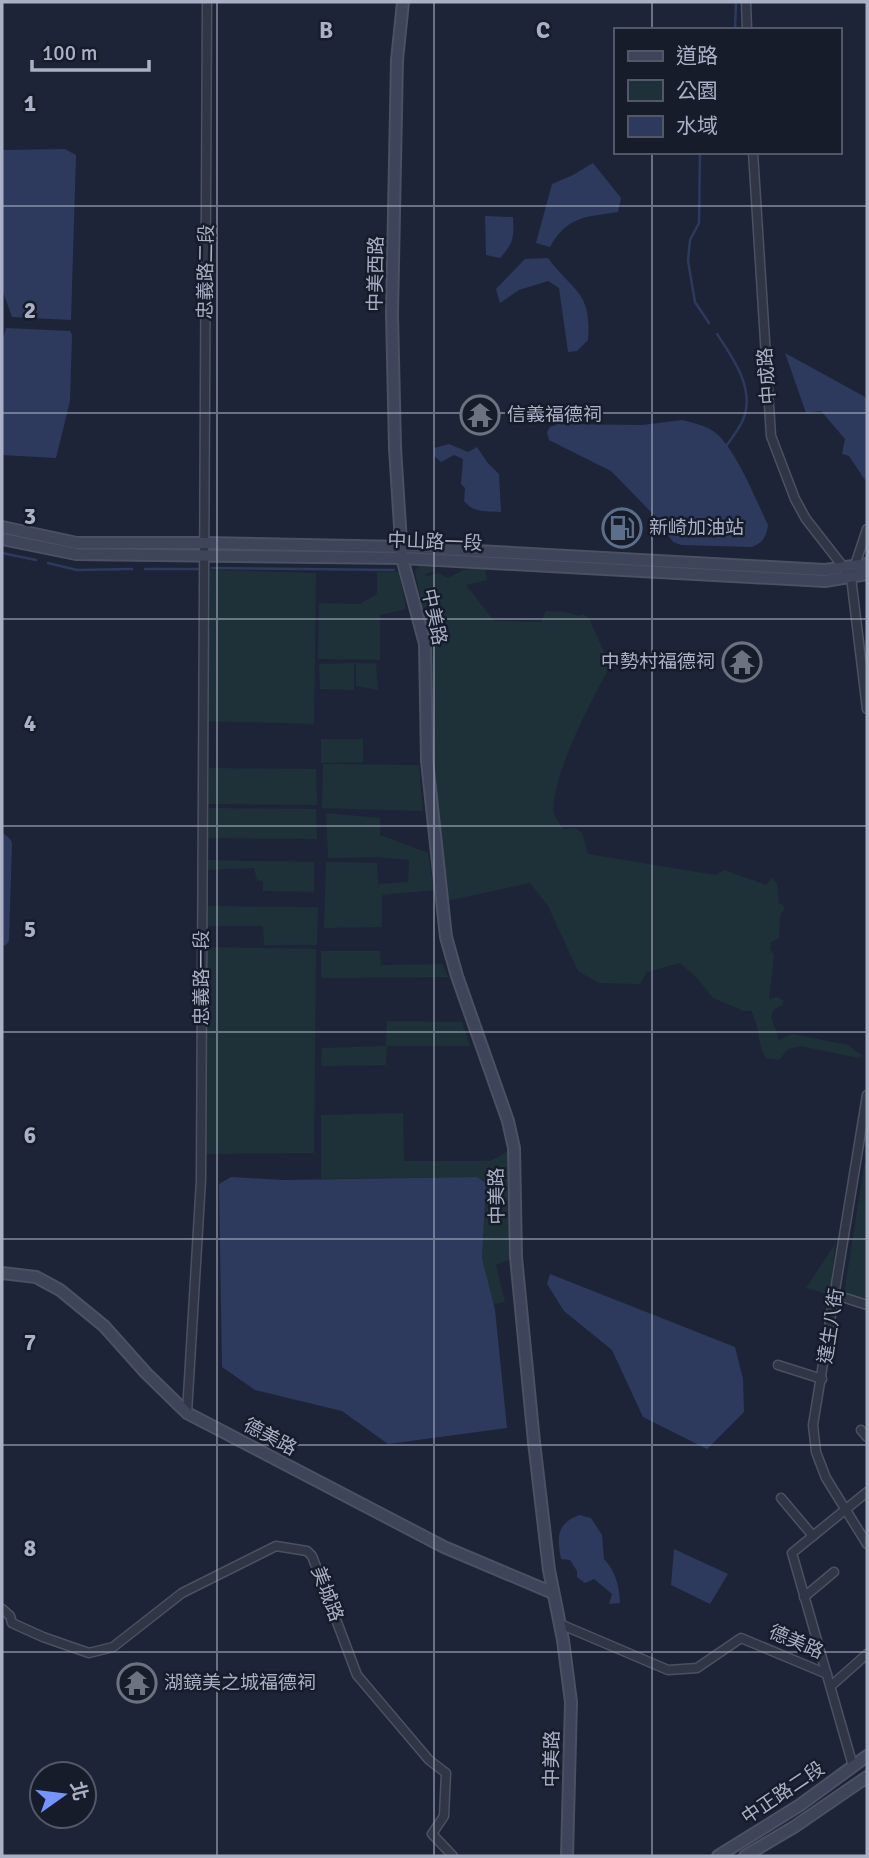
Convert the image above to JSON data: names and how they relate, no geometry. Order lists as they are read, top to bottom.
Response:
{
  "streets": {
    "street": [
      "忠義路二段",
      "中美西路",
      "中成路",
      "中山路一段",
      "中美路",
      "忠義路一段",
      "達生八街",
      "德美路",
      "美城路",
      "中正路二段"
    ]
  },
  "crossings": [
    ["忠義路二段", "中山路一段"],
    ["忠義路二段", "忠義路一段"],
    ["中美西路", "中山路一段"],
    ["中美西路", "中美路"],
    ["中成路", "中山路一段"],
    ["中山路一段", "中美路"],
    ["中山路一段", "忠義路一段"],
    ["中美路", "德美路"],
    ["忠義路一段", "德美路"]
  ],
  "places": {
    "temple": ["信義福德祠", "中勢村福德祠", "湖鏡美之城福德祠"],
    "fuel station": ["新崎加油站"]
  },
  "legend": ["道路", "公園", "水域"],
  "scale_bar": "100 m",
  "north": "right",
  "grid": {
    "columns": ["B", "C"],
    "rows": [
      "1",
      "2",
      "3",
      "4",
      "5",
      "6",
      "7",
      "8"
    ]
  }
}
